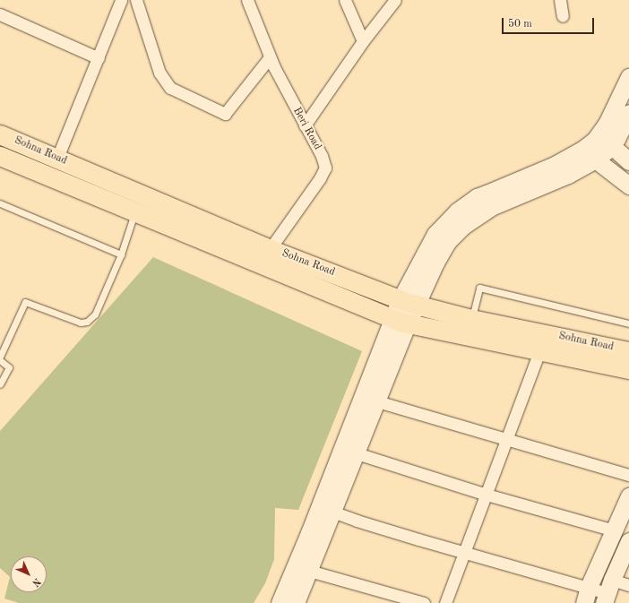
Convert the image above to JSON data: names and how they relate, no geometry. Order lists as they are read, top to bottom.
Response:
{
  "streets": {
    "main road": ["Sohna Road"],
    "street": ["Beri Road"]
  },
  "crossings": [
    ["Beri Road", "Sohna Road"]
  ],
  "scale_bar": "50 m",
  "north": "bottom right"
}
